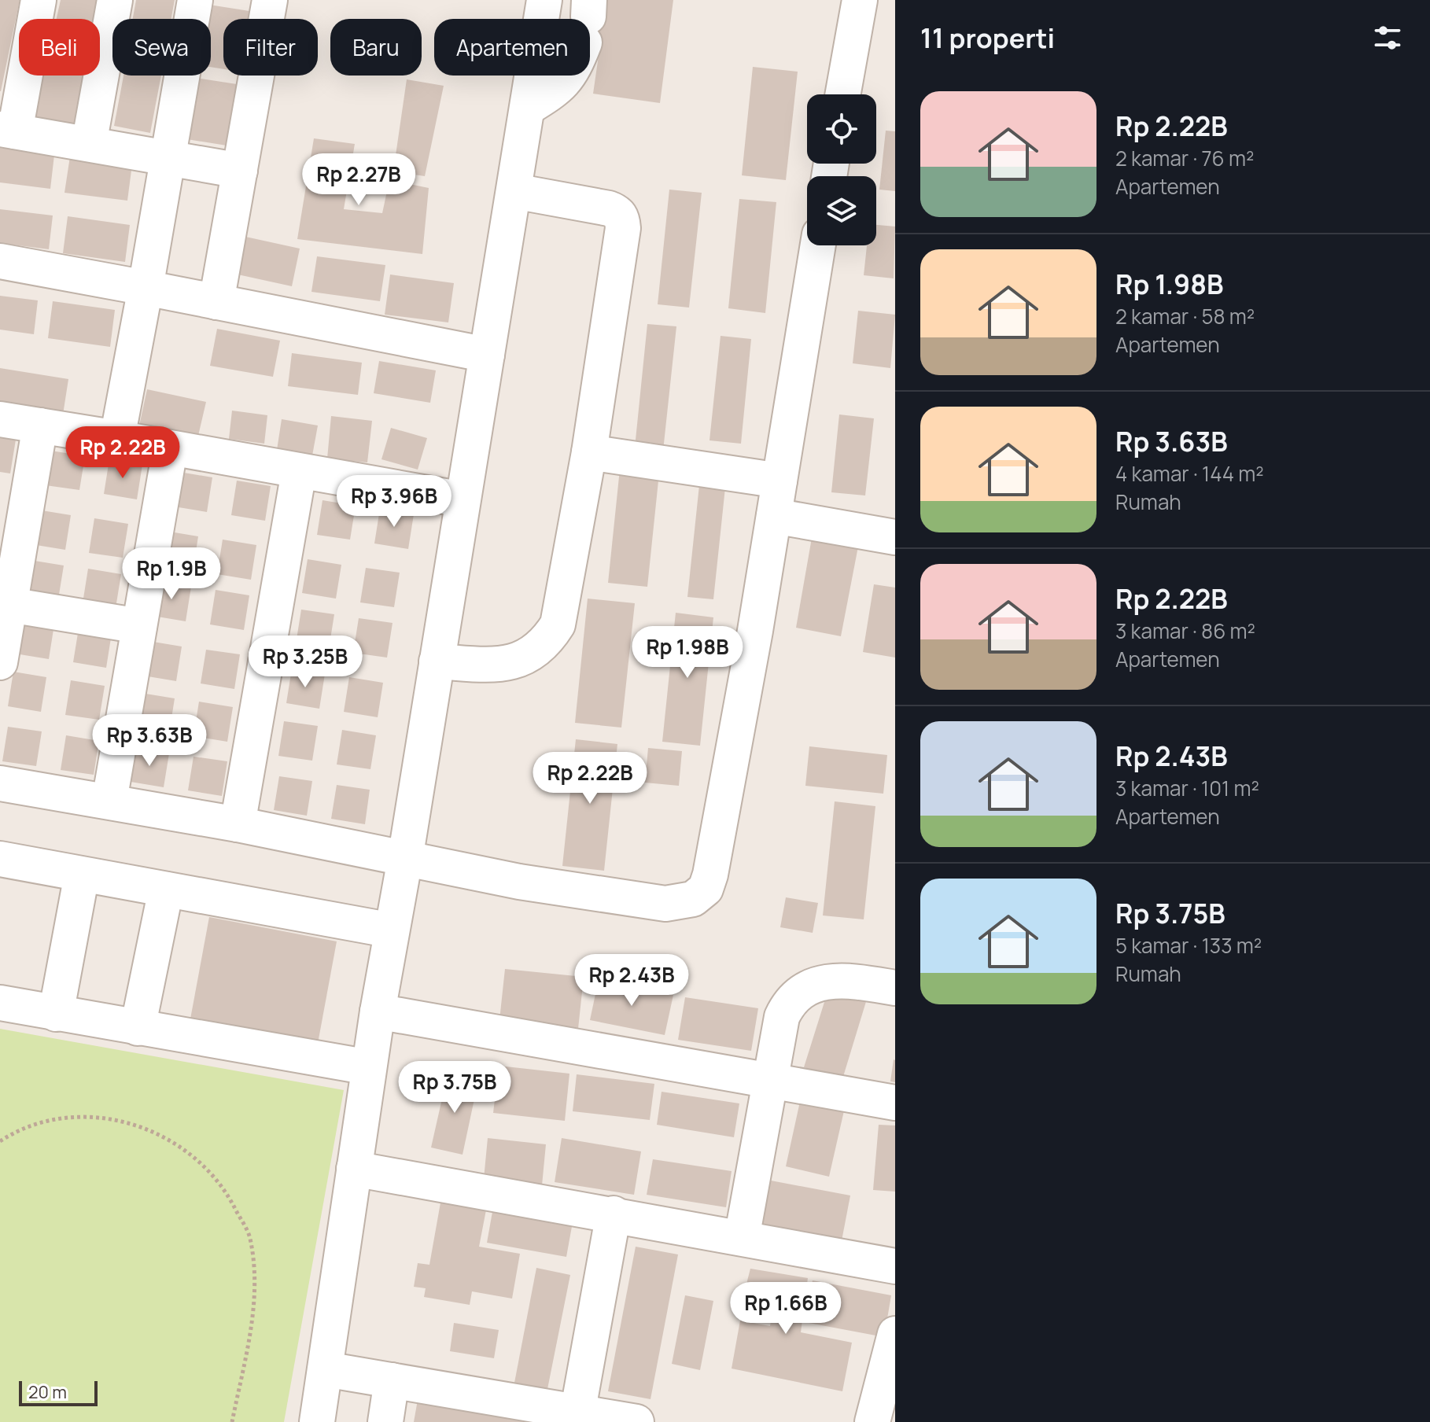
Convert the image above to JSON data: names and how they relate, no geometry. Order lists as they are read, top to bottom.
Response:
{
  "scale_bar": "20 m",
  "page": {
    "heading": "11 properti",
    "chip": [
      "Beli",
      "Sewa",
      "Filter",
      "Baru",
      "Apartemen"
    ],
    "list": [
      {
        "name": "Rp 2.22B",
        "note": "2 kamar · 76 m² · Apartemen"
      },
      {
        "name": "Rp 1.98B",
        "note": "2 kamar · 58 m² · Apartemen"
      },
      {
        "name": "Rp 3.63B",
        "note": "4 kamar · 144 m² · Rumah"
      },
      {
        "name": "Rp 2.22B",
        "note": "3 kamar · 86 m² · Apartemen"
      },
      {
        "name": "Rp 2.43B",
        "note": "3 kamar · 101 m² · Apartemen"
      },
      {
        "name": "Rp 3.75B",
        "note": "5 kamar · 133 m² · Rumah"
      }
    ],
    "price": [
      "Rp 2.27B",
      "Rp 2.22B",
      "Rp 3.96B",
      "Rp 1.9B",
      "Rp 1.98B",
      "Rp 3.25B",
      "Rp 3.63B",
      "Rp 2.22B",
      "Rp 2.43B",
      "Rp 3.75B",
      "Rp 1.66B"
    ],
    "scale": "20 m"
  }
}
